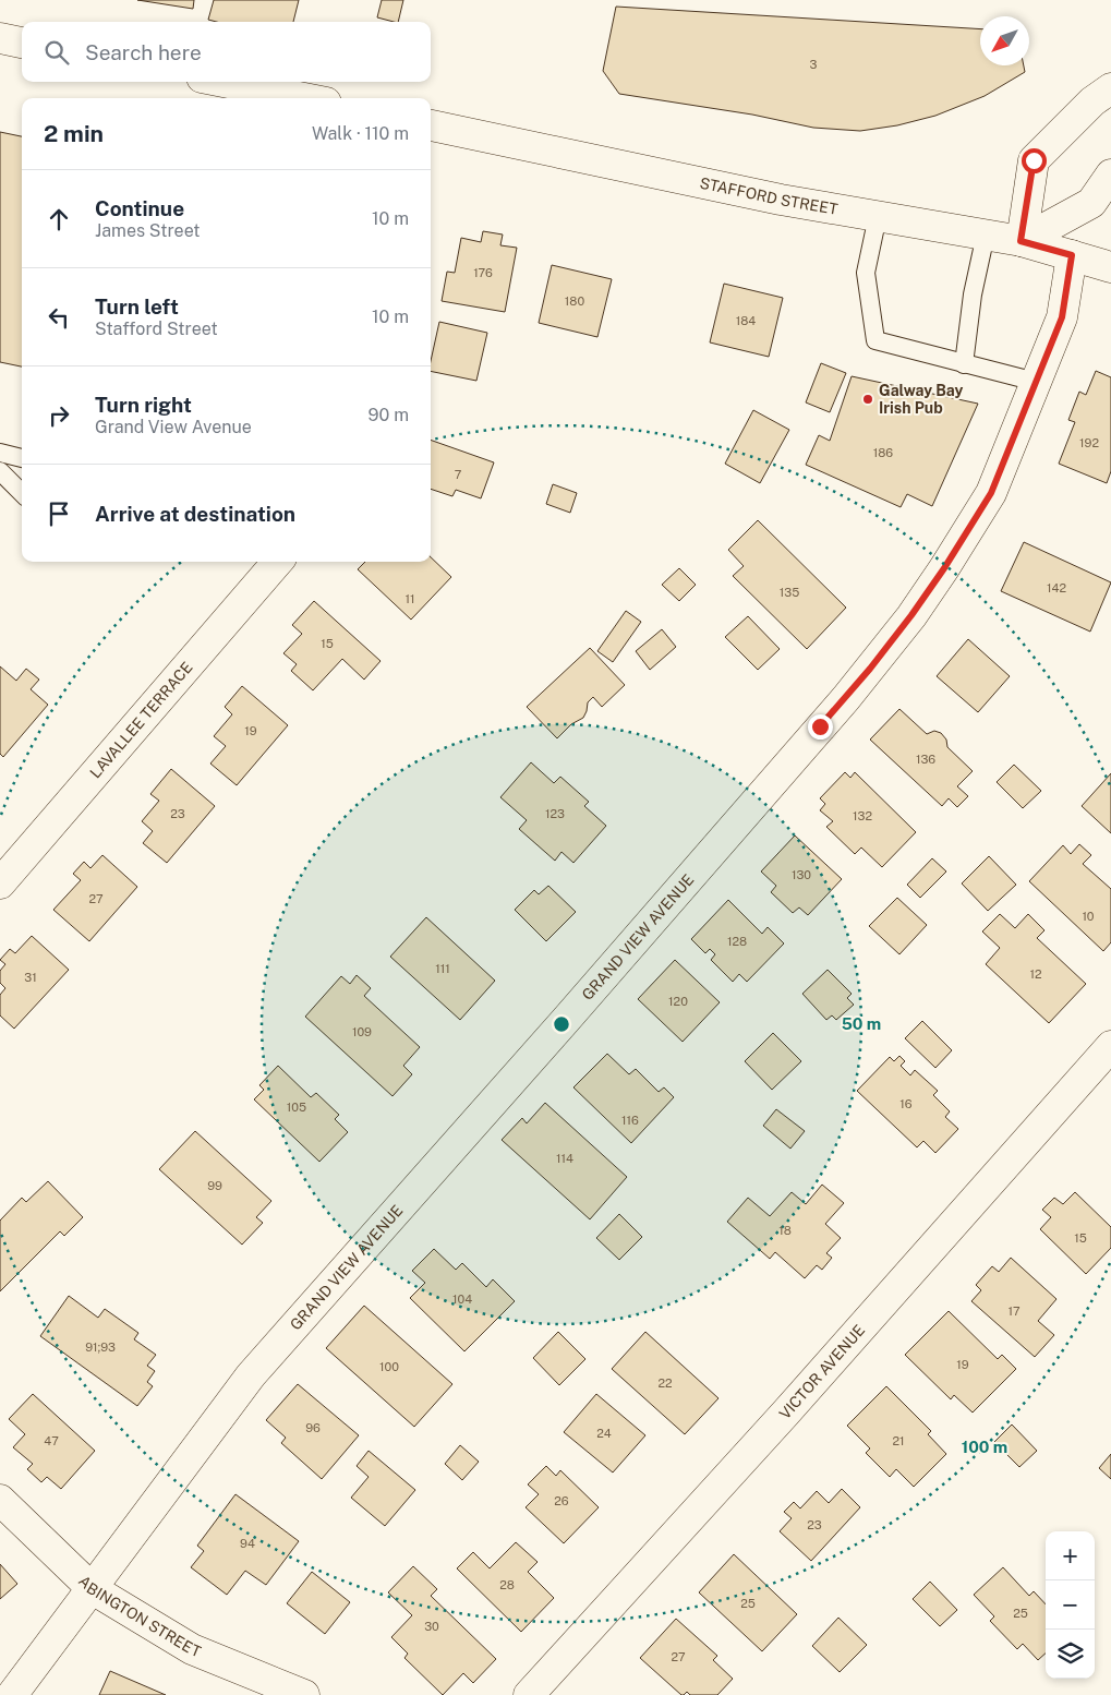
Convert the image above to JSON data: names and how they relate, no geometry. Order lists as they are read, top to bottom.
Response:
{
  "streets": {
    "street": [
      "STAFFORD STREET",
      "LAVALLEE TERRACE",
      "GRAND VIEW AVENUE",
      "VICTOR AVENUE",
      "ABINGTON STREET"
    ]
  },
  "crossings": [
    ["STAFFORD STREET", "GRAND VIEW AVENUE"],
    ["GRAND VIEW AVENUE", "ABINGTON STREET"]
  ],
  "places": ["Galway Bay Irish Pub"],
  "house_numbers": [
    "3",
    "176",
    "180",
    "184",
    "192",
    "186",
    "7",
    "142",
    "135",
    "11",
    "15",
    "19",
    "136",
    "23",
    "123",
    "132",
    "130",
    "27",
    "10",
    "128",
    "111",
    "12",
    "31",
    "120",
    "109",
    "16",
    "105",
    "116",
    "114",
    "99",
    "18",
    "15",
    "104",
    "17",
    "91;93",
    "19",
    "100",
    "22",
    "96",
    "24",
    "47",
    "21",
    "26",
    "23",
    "94",
    "28",
    "25",
    "25",
    "30",
    "27"
  ],
  "north": "bottom left",
  "page": {
    "search": "Search here",
    "heading": ["2 min", "Walk · 110 m"],
    "list": [
      ["Continue", "James Street", "10 m"],
      ["Turn left", "Stafford Street", "10 m"],
      ["Turn right", "Grand View Avenue", "90 m"],
      "Arrive at destination"
    ],
    "map_buttons": ["+", "−"]
  },
  "rings": ["50 m", "100 m"]
}
